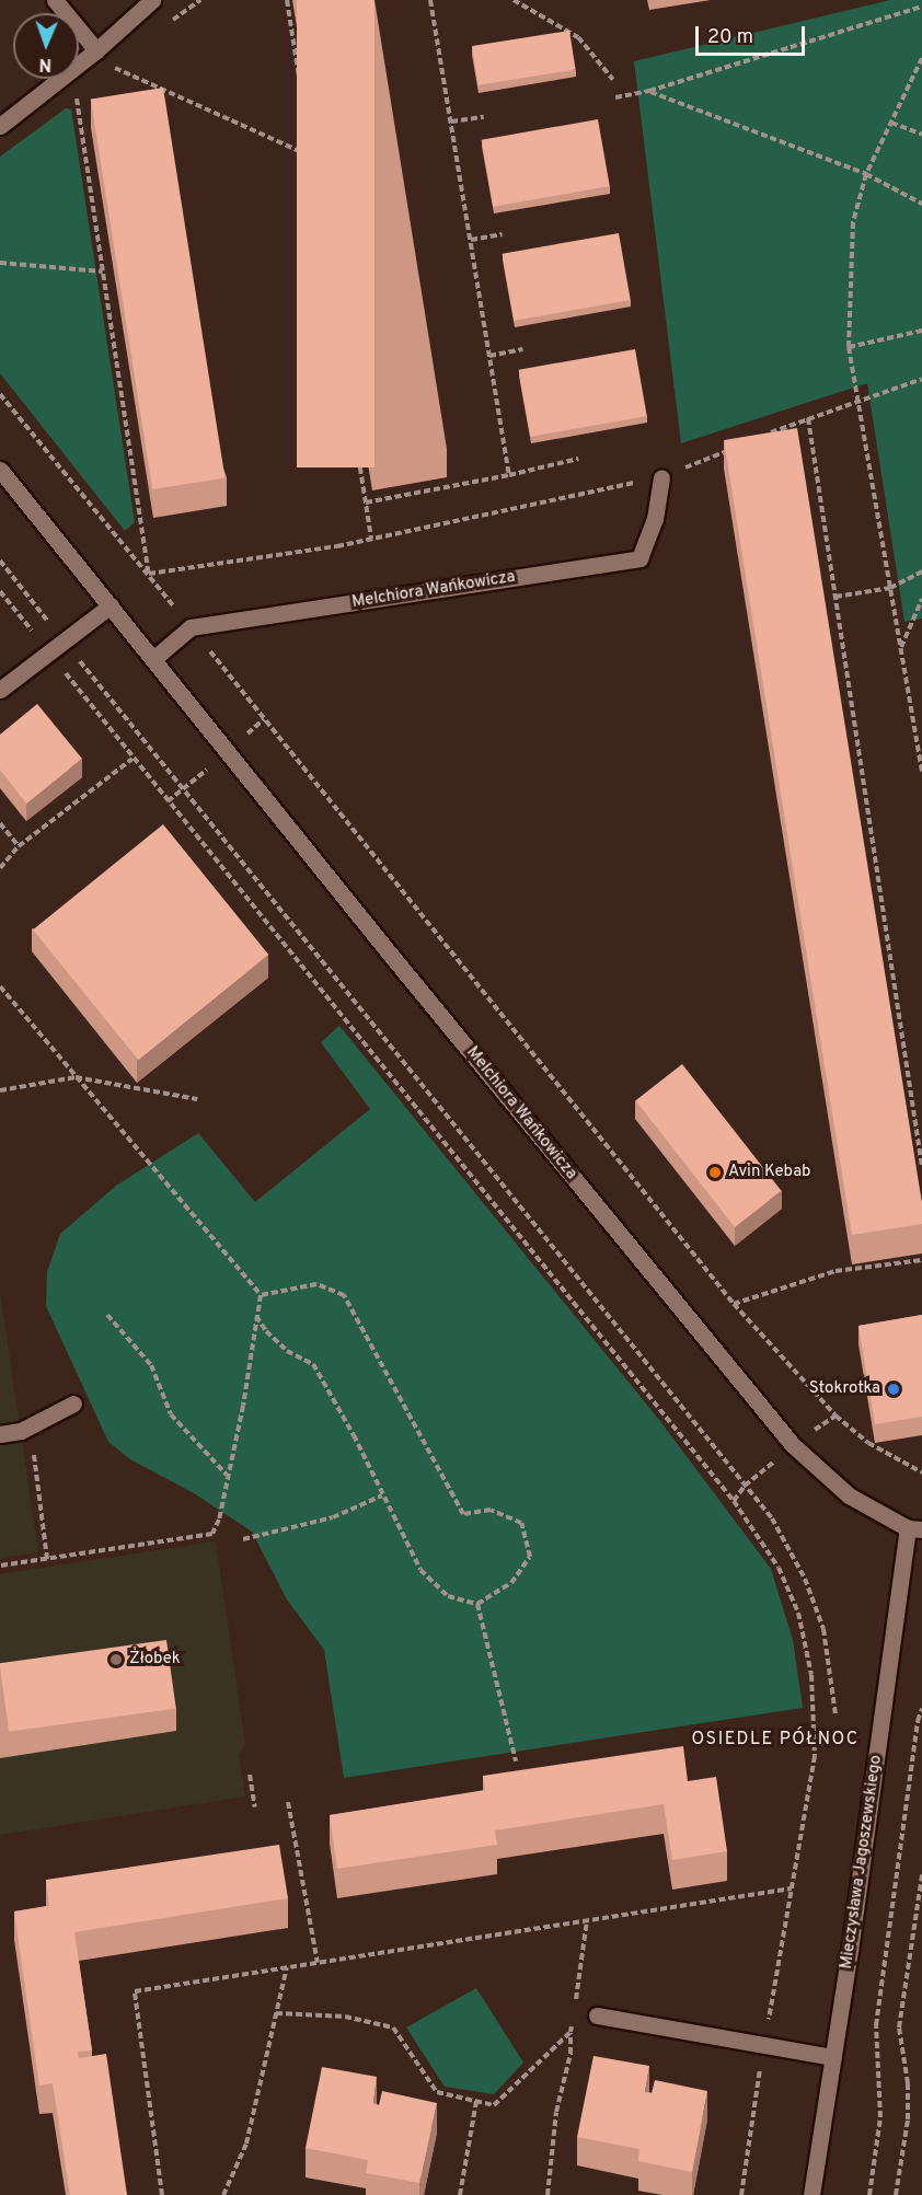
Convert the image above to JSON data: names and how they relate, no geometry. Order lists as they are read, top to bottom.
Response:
{
  "streets": {
    "street": ["Melchiora Wańkowicza", "Mieczysława Jagoszewskiego"]
  },
  "crossings": [
    ["Melchiora Wańkowicza", "Mieczysława Jagoszewskiego"]
  ],
  "districts": ["OSIEDLE PÓŁNOC"],
  "places": ["Avin Kebab", "Stokrotka", "Żłobek"],
  "scale_bar": "20 m",
  "north": "bottom"
}
